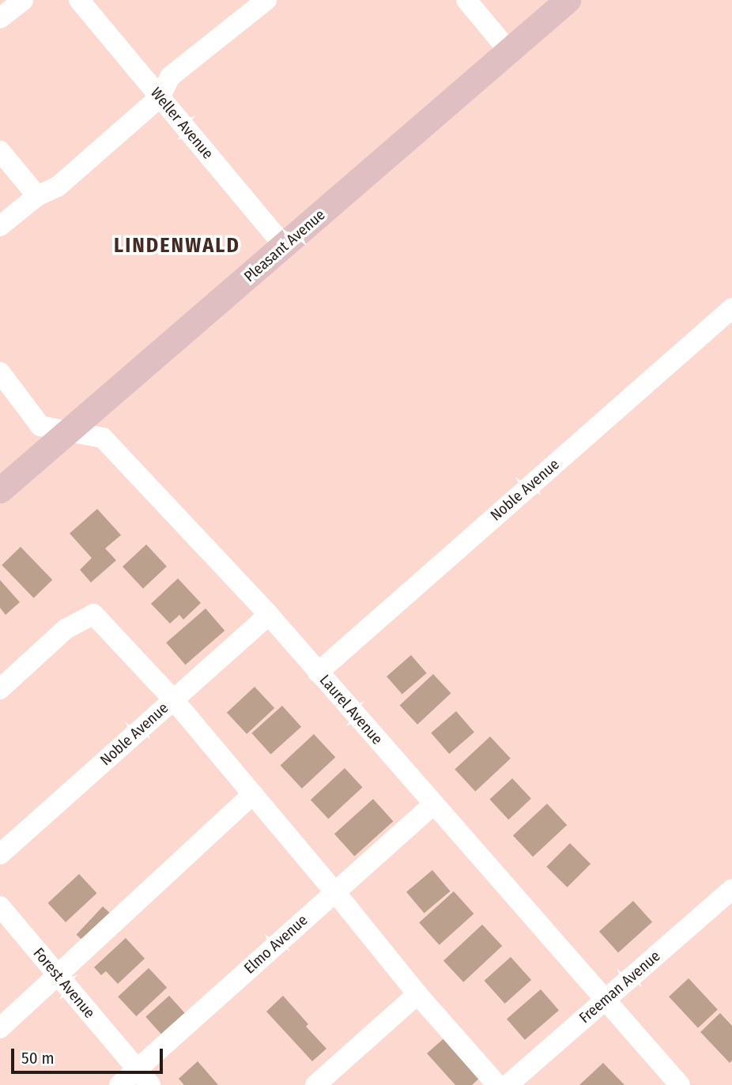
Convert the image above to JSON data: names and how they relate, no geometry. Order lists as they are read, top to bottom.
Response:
{
  "streets": {
    "main road": ["Pleasant Avenue"],
    "street": [
      "Weller Avenue",
      "Noble Avenue",
      "Laurel Avenue",
      "Elmo Avenue",
      "Forest Avenue",
      "Freeman Avenue"
    ]
  },
  "crossings": [
    ["Weller Avenue", "Pleasant Avenue"],
    ["Pleasant Avenue", "Laurel Avenue"],
    ["Noble Avenue", "Laurel Avenue"],
    ["Laurel Avenue", "Elmo Avenue"],
    ["Laurel Avenue", "Freeman Avenue"],
    ["Elmo Avenue", "Forest Avenue"]
  ],
  "districts": ["LINDENWALD"],
  "scale_bar": "50 m"
}
